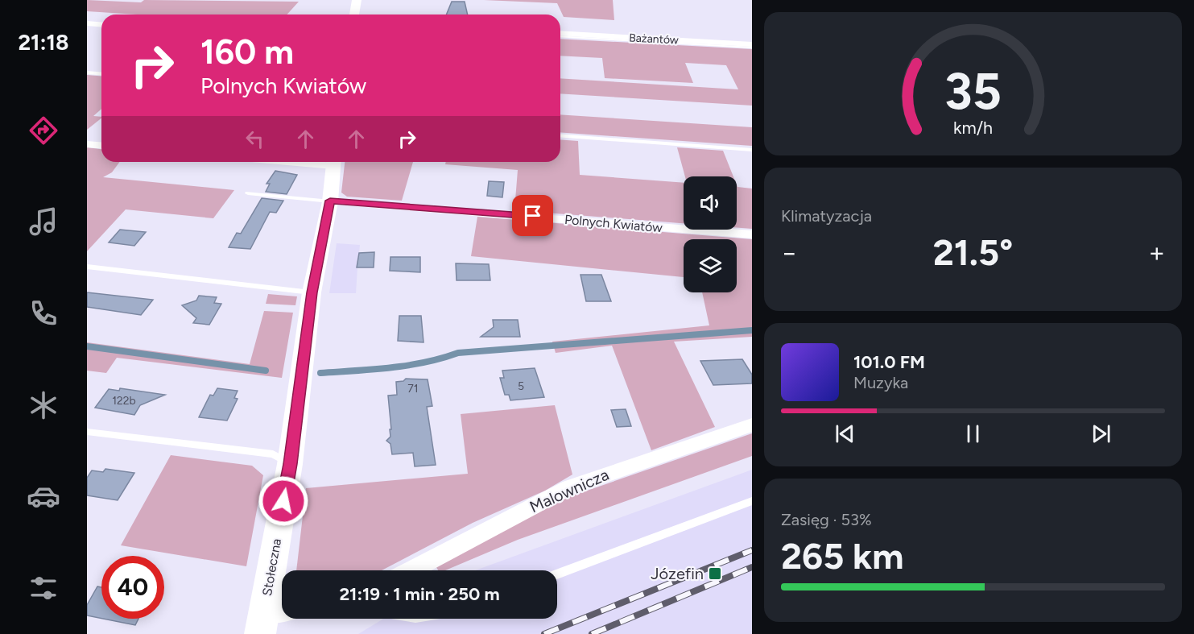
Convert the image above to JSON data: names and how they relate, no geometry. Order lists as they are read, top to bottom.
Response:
{
  "streets": {
    "street": [
      "Bażantów",
      "Polnych Kwiatów",
      "Malownicza",
      "Stołeczna"
    ]
  },
  "crossings": [
    ["Polnych Kwiatów", "Stołeczna"]
  ],
  "places": {
    "transit": ["Józefin"]
  },
  "house_numbers": ["5", "71", "122b"],
  "page": {
    "tabs": "21:18",
    "turn": ["160 m", "Polnych Kwiatów"],
    "tile": [
      "Klimatyzacja",
      ["Zasięg · 53%", "265 km"]
    ],
    "heat": ["−", "21.5°", "+"],
    "song": ["101.0 FM", "Muzyka"],
    "limit": "40",
    "trip": "21:19 · 1 min · 250 m",
    "gauge": ["35", "km/h"]
  }
}
